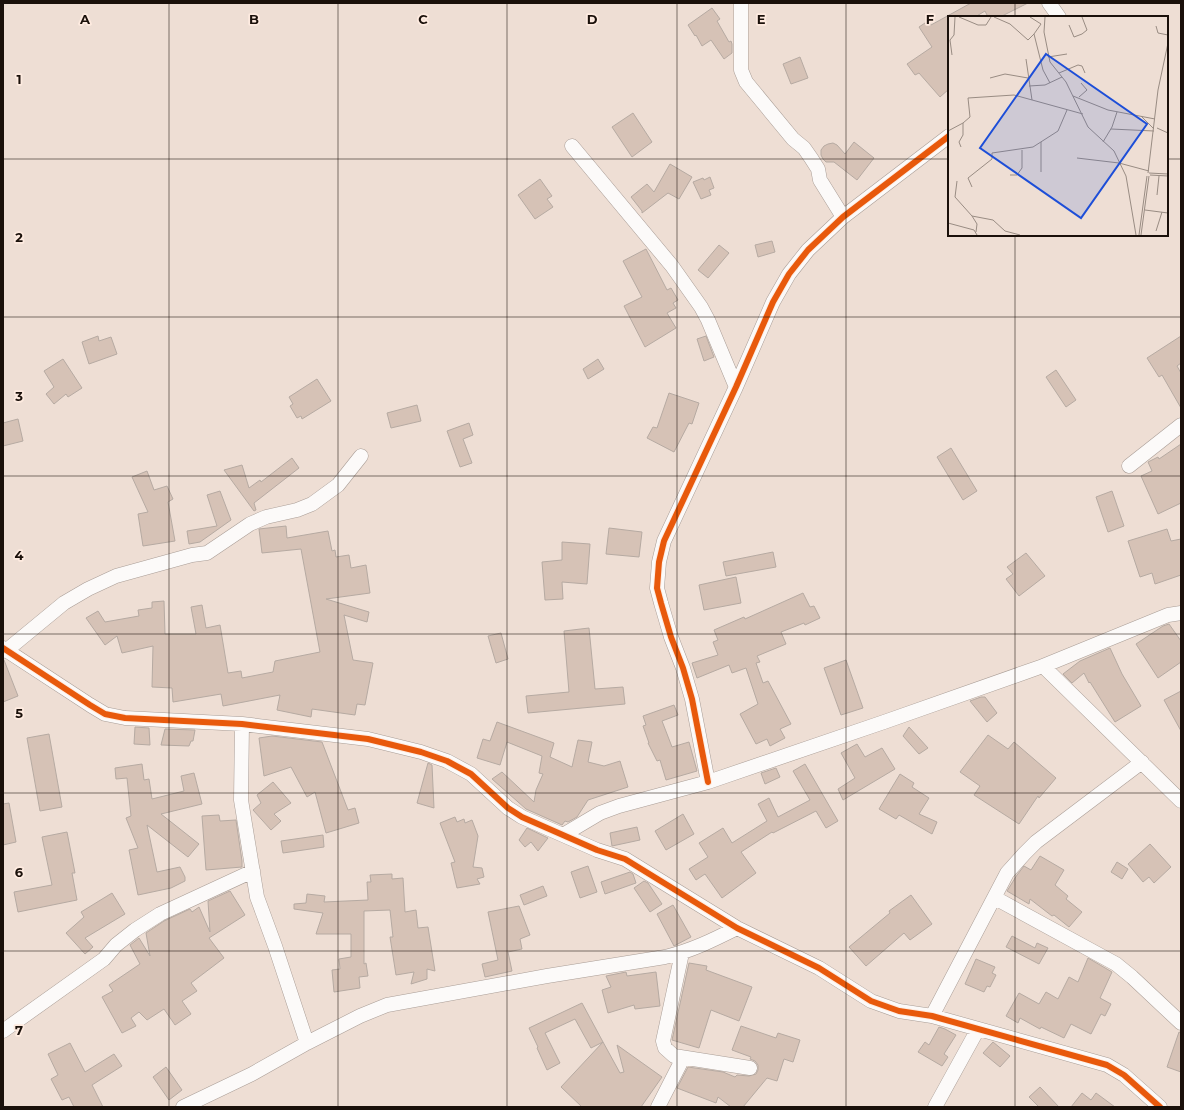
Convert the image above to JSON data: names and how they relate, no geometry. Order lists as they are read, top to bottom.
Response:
{
  "grid": {
    "columns": [
      "A",
      "B",
      "C",
      "D",
      "E",
      "F"
    ],
    "rows": [
      "1",
      "2",
      "3",
      "4",
      "5",
      "6",
      "7"
    ]
  }
}
